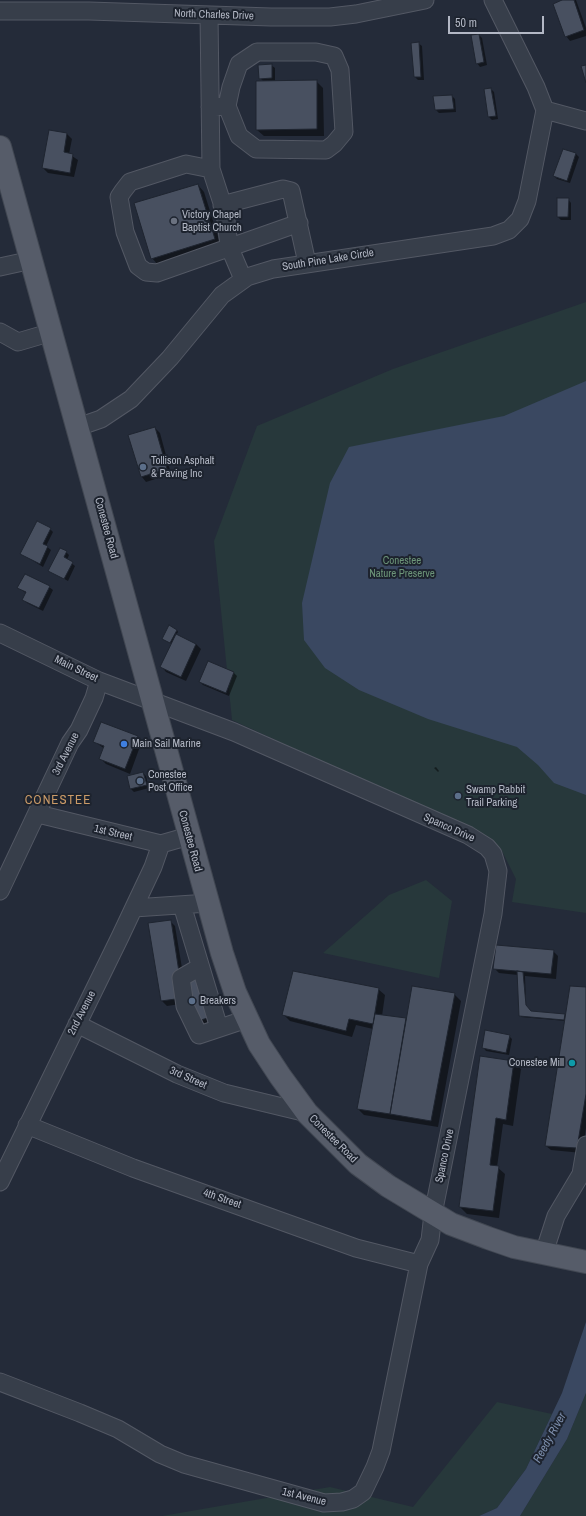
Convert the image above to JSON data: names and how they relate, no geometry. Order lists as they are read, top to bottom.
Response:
{
  "streets": {
    "main road": ["Conestee Road"],
    "street": [
      "North Charles Drive",
      "South Pine Lake Circle",
      "Main Street",
      "3rd Avenue",
      "Spanco Drive",
      "1st Street",
      "2nd Avenue",
      "3rd Street",
      "4th Street",
      "1st Avenue"
    ]
  },
  "crossings": [
    ["South Pine Lake Circle", "Conestee Road"],
    ["Conestee Road", "Main Street"],
    ["Conestee Road", "Spanco Drive"],
    ["Conestee Road", "1st Street"],
    ["Conestee Road", "3rd Street"],
    ["Conestee Road", "1st Avenue"],
    ["Main Street", "3rd Avenue"],
    ["Main Street", "Spanco Drive"],
    ["3rd Avenue", "1st Street"],
    ["Spanco Drive", "1st Avenue"],
    ["1st Street", "2nd Avenue"],
    ["2nd Avenue", "3rd Street"],
    ["2nd Avenue", "4th Street"],
    ["4th Street", "1st Avenue"]
  ],
  "districts": ["CONESTEE"],
  "water": ["Reedy River"],
  "parks": ["Conestee Nature Preserve"],
  "places": [
    "Victory Chapel Baptist Church",
    "Tollison Asphalt & Paving Inc",
    "Main Sail Marine",
    "Conestee Post Office",
    "Swamp Rabbit Trail Parking",
    "Breakers",
    "Conestee Mill"
  ],
  "scale_bar": "50 m"
}
